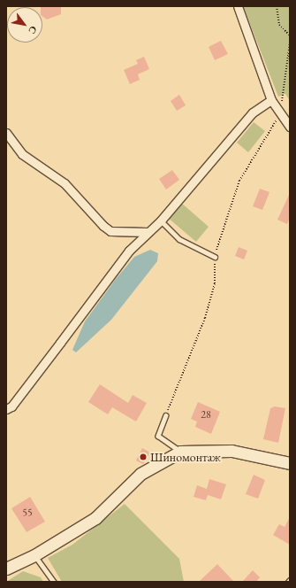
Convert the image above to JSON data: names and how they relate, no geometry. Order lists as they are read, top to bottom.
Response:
{
  "places": ["Шиномонтаж"],
  "house_numbers": ["28", "55"],
  "north": "bottom right"
}
